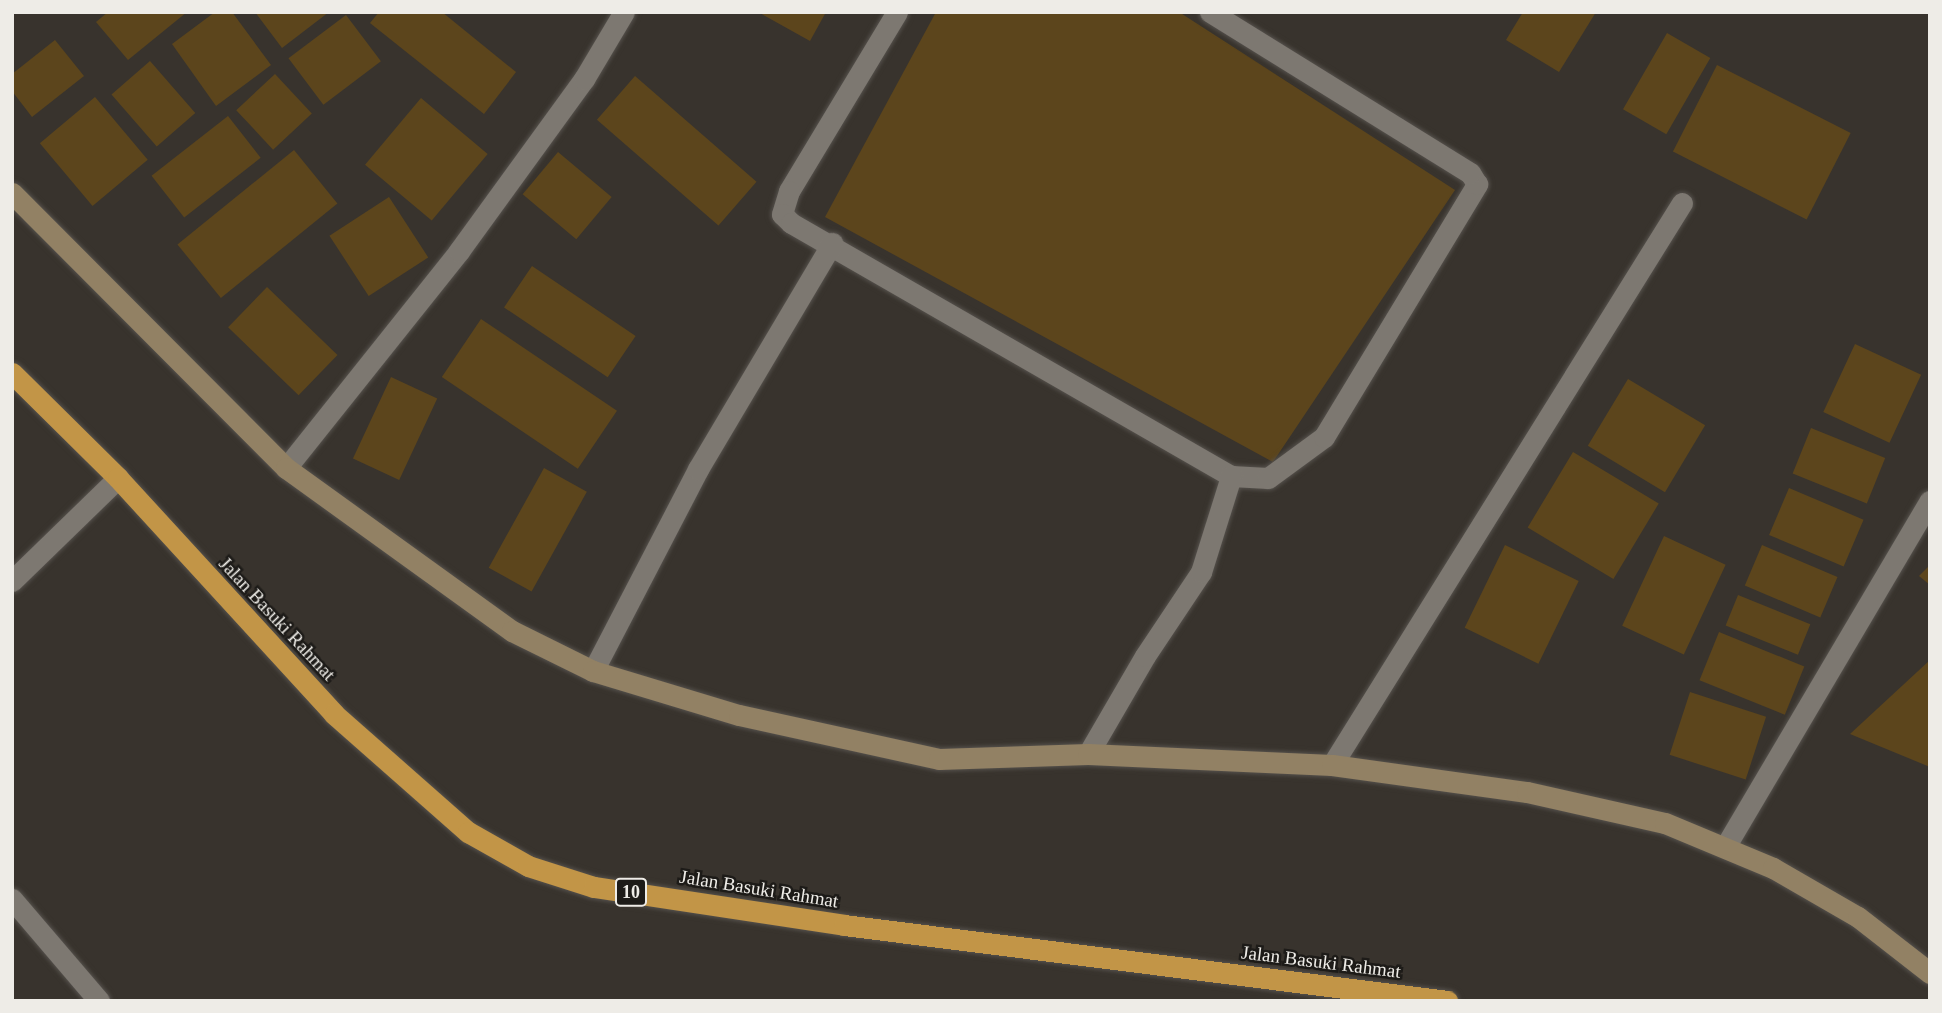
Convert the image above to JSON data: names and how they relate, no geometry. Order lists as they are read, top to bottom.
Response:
{
  "streets": {
    "highway": ["Jalan Basuki Rahmat", "10"]
  }
}
